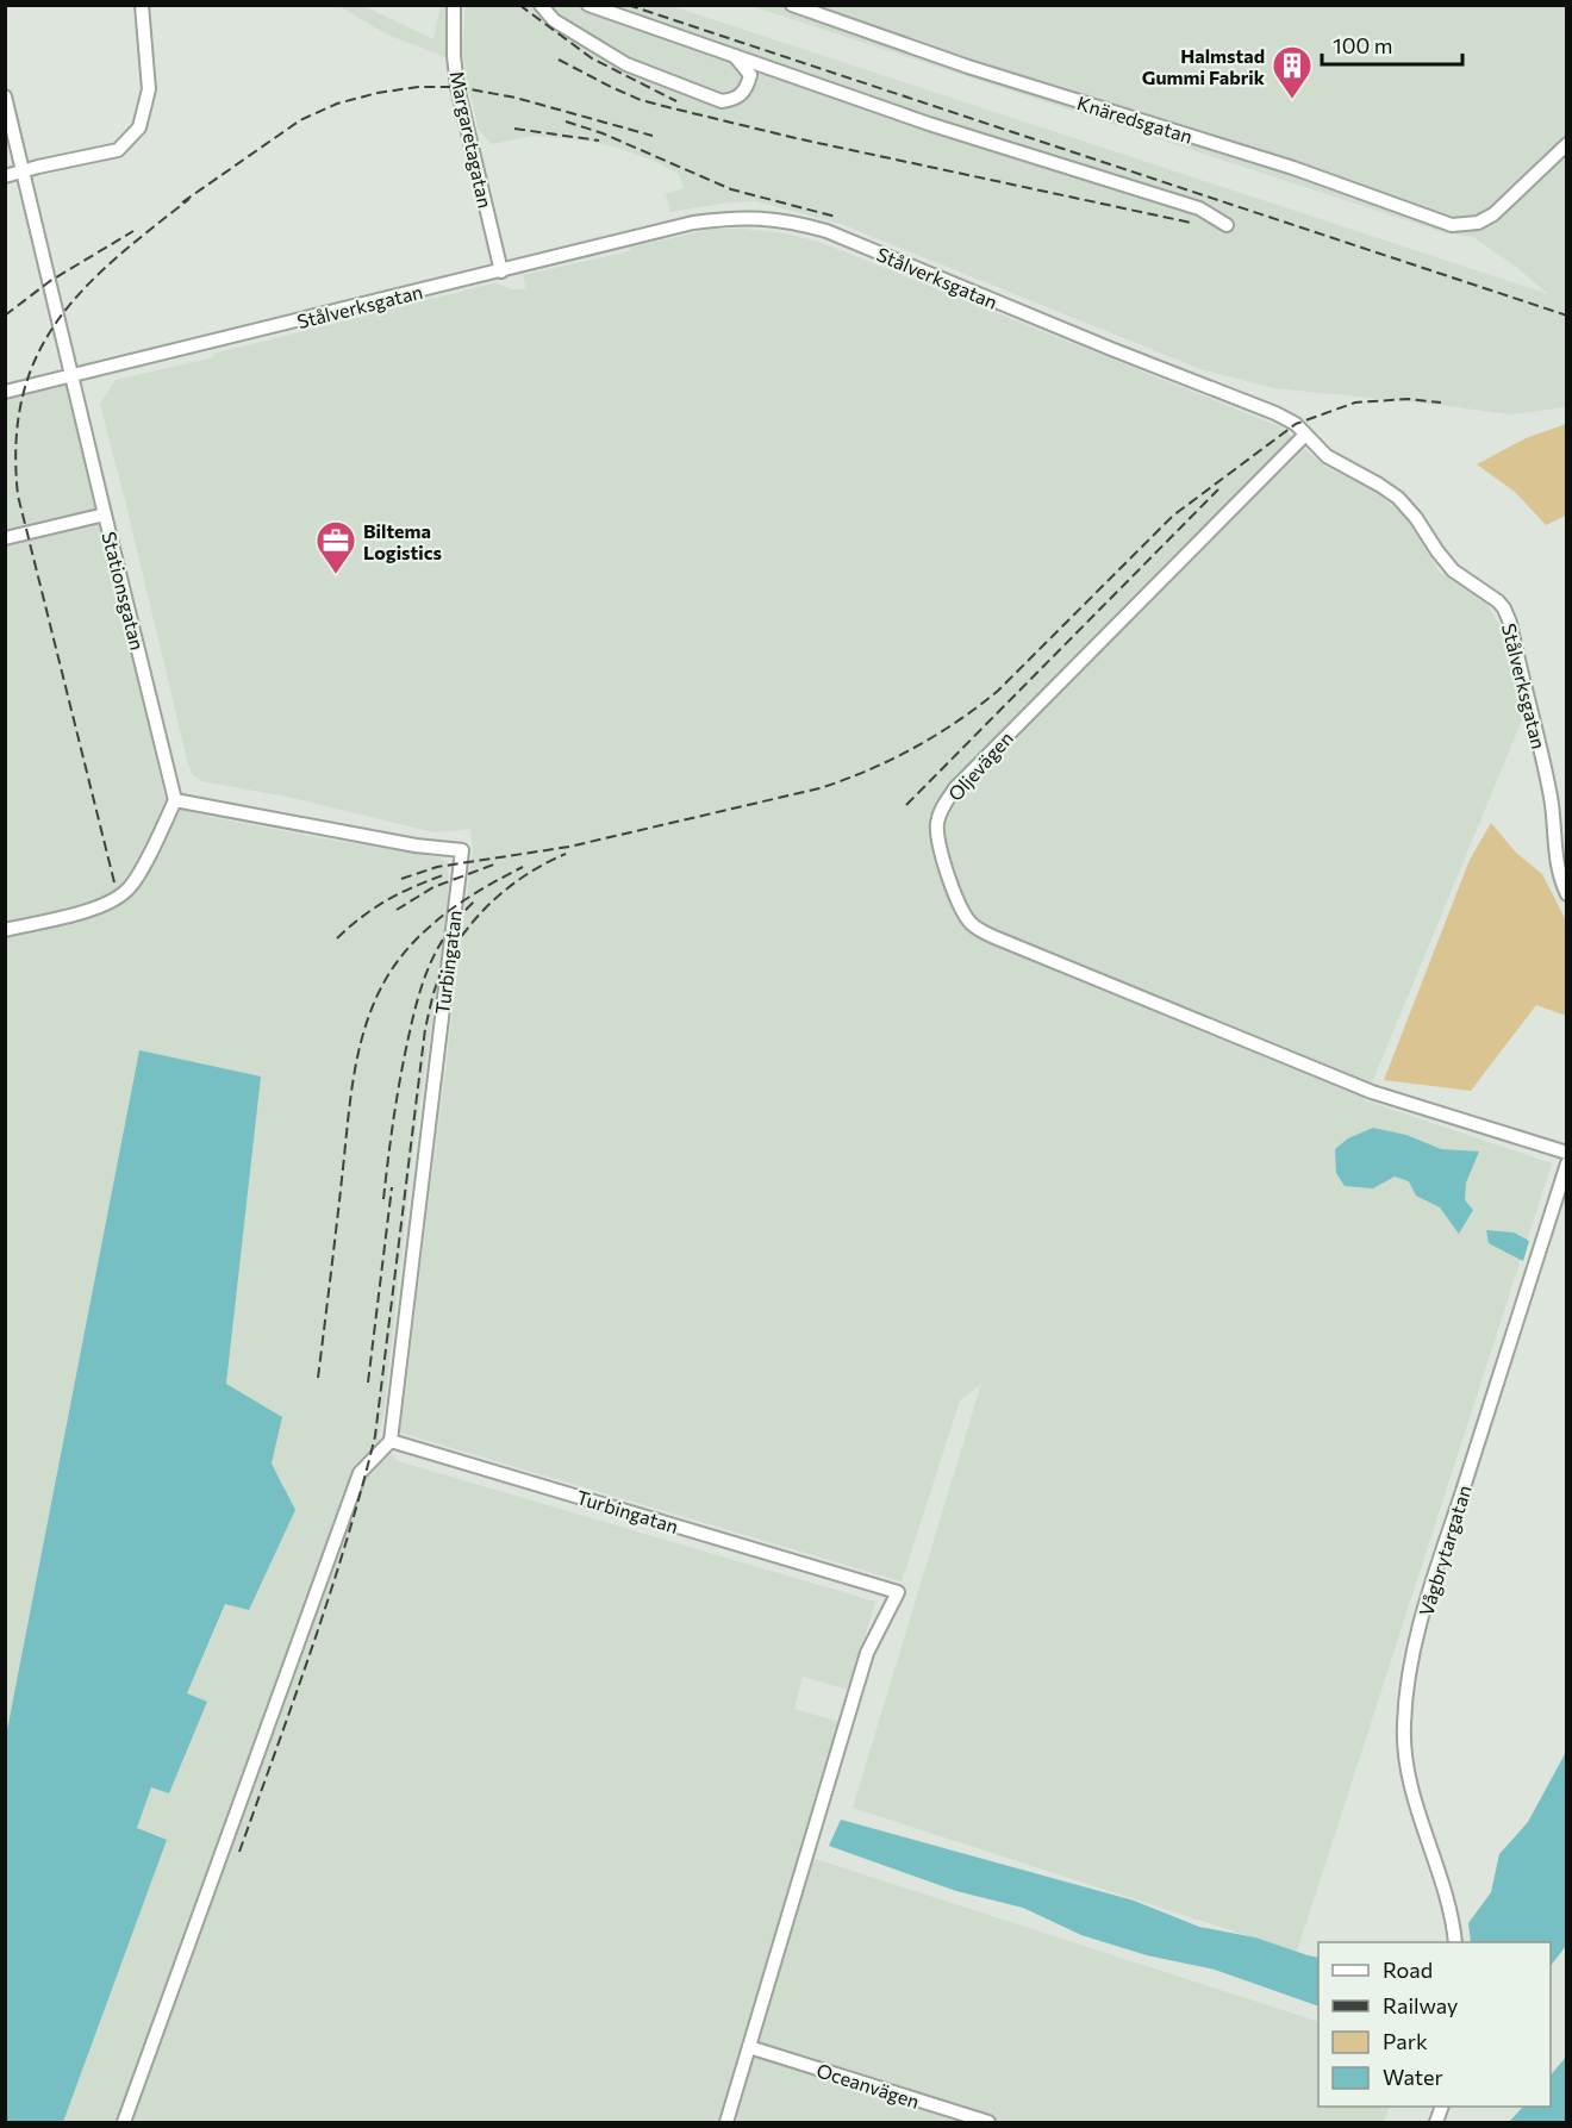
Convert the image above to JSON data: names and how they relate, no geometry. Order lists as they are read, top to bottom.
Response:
{
  "streets": {
    "street": [
      "Knäredsgatan",
      "Margaretagatan",
      "Stålverksgatan",
      "Stationsgatan",
      "Oljevägen",
      "Turbingatan",
      "Vågbrytargatan",
      "Oceanvägen"
    ]
  },
  "crossings": [
    ["Margaretagatan", "Stålverksgatan"],
    ["Stålverksgatan", "Stationsgatan"],
    ["Stålverksgatan", "Oljevägen"],
    ["Stationsgatan", "Turbingatan"],
    ["Turbingatan", "Oceanvägen"]
  ],
  "places": {
    "building": ["Halmstad Gummi Fabrik"],
    "office": ["Biltema Logistics"]
  },
  "legend": [
    "Road",
    "Railway",
    "Park",
    "Water"
  ],
  "scale_bar": "100 m"
}
